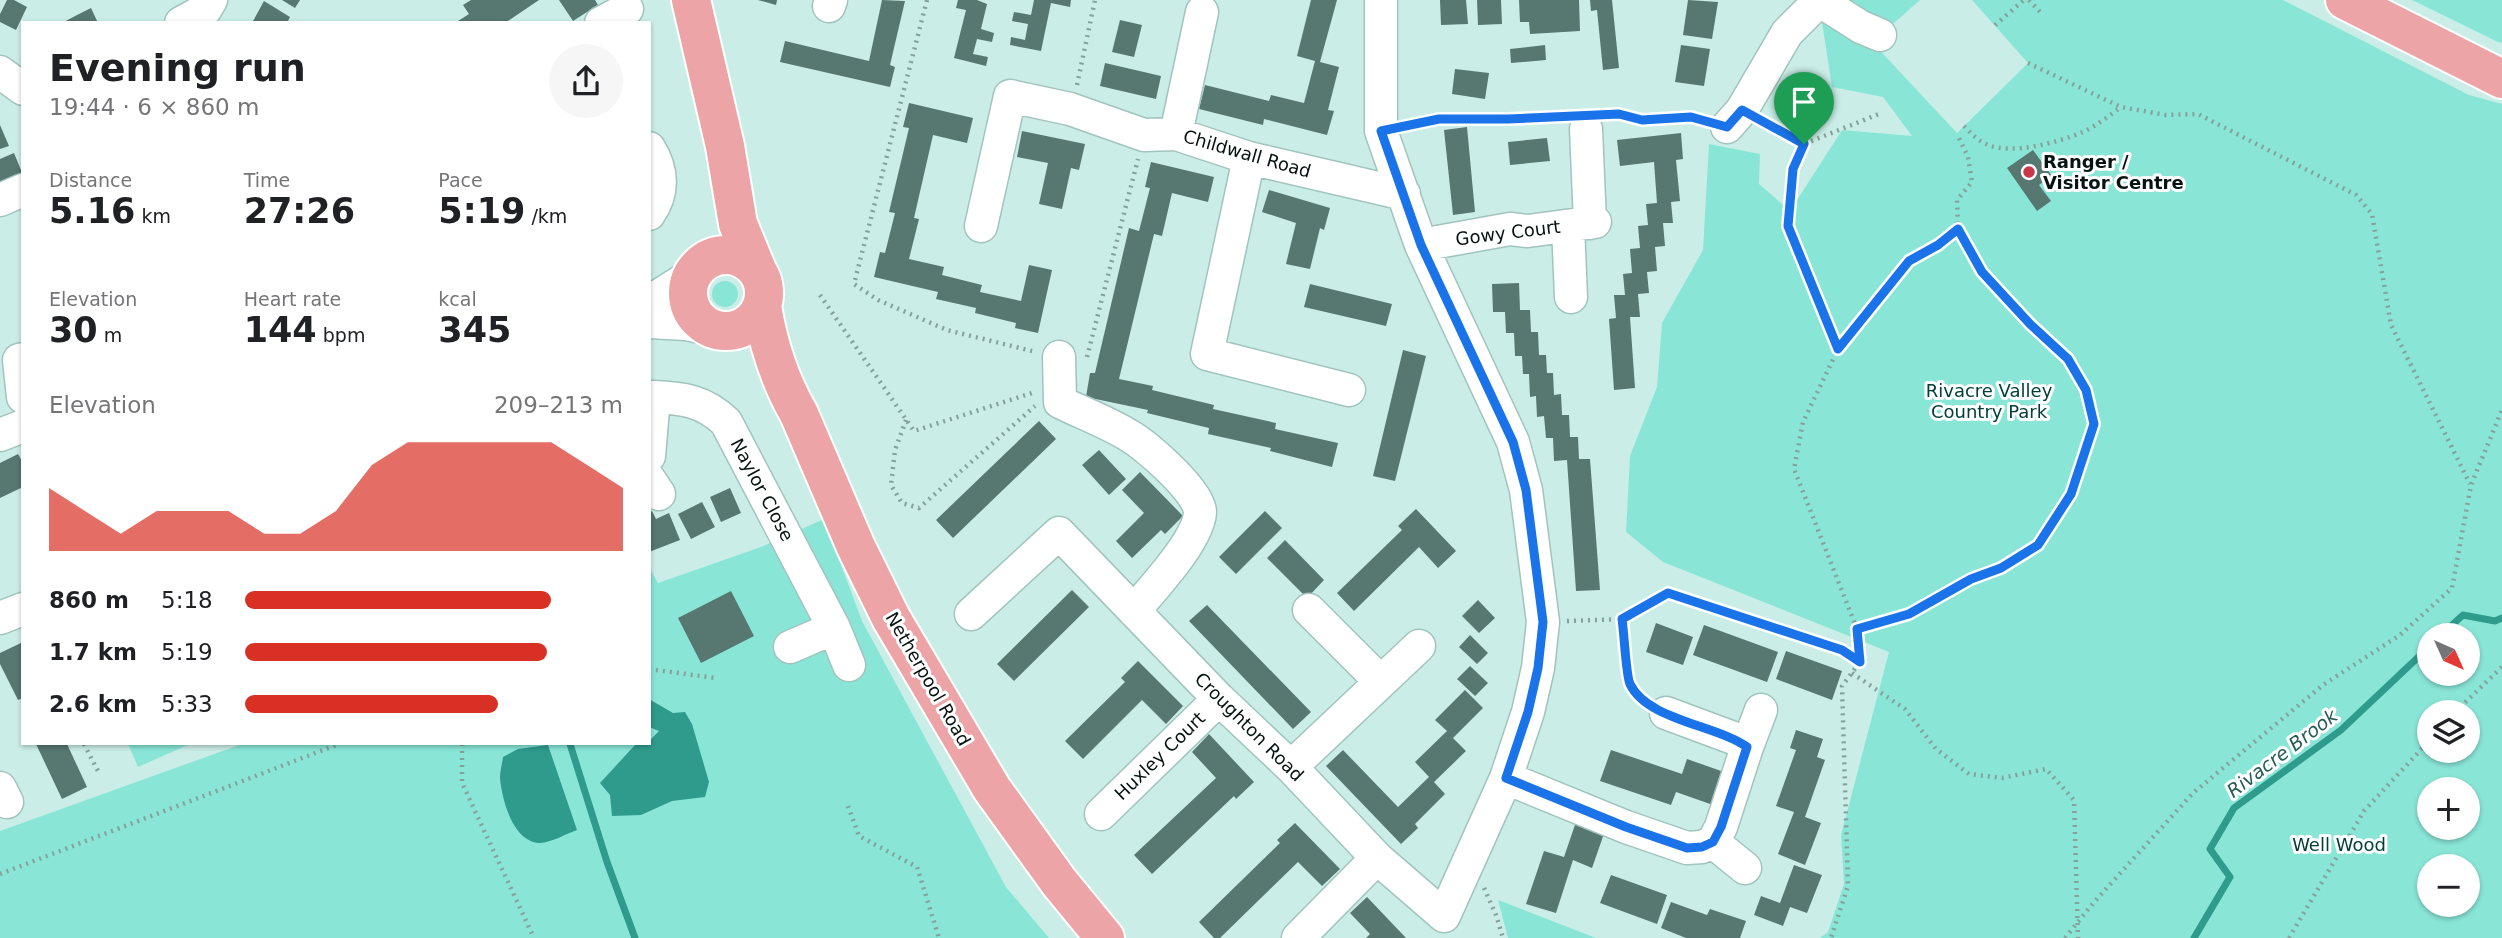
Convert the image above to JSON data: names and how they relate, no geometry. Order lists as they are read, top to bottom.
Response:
{
  "streets": {
    "main road": ["Netherpool Road"],
    "street": [
      "Childwall Road",
      "Gowy Court",
      "Naylor Close",
      "Croughton Road",
      "Huxley Court"
    ]
  },
  "crossings": [
    ["Croughton Road", "Huxley Court"]
  ],
  "water": ["Rivacre Brook"],
  "parks": ["Rivacre Valley Country Park", "Well Wood"],
  "places": ["Ranger / Visitor Centre"],
  "north": "bottom right",
  "page": {
    "heading": ["Evening run", "19:44 · 6 × 860 m"],
    "stats": [
      ["Distance", "5.16 km"],
      ["Time", "27:26"],
      ["Pace", "5:19 /km"],
      ["Elevation", "30 m"],
      ["Heart rate", "144 bpm"],
      ["kcal", "345"]
    ],
    "chart": ["Elevation", "209–213 m"],
    "list": [
      {
        "name": "860 m",
        "note": "5:18"
      },
      {
        "name": "1.7 km",
        "note": "5:19"
      },
      {
        "name": "2.6 km",
        "note": "5:33"
      }
    ],
    "map_buttons": ["+", "−"]
  }
}
